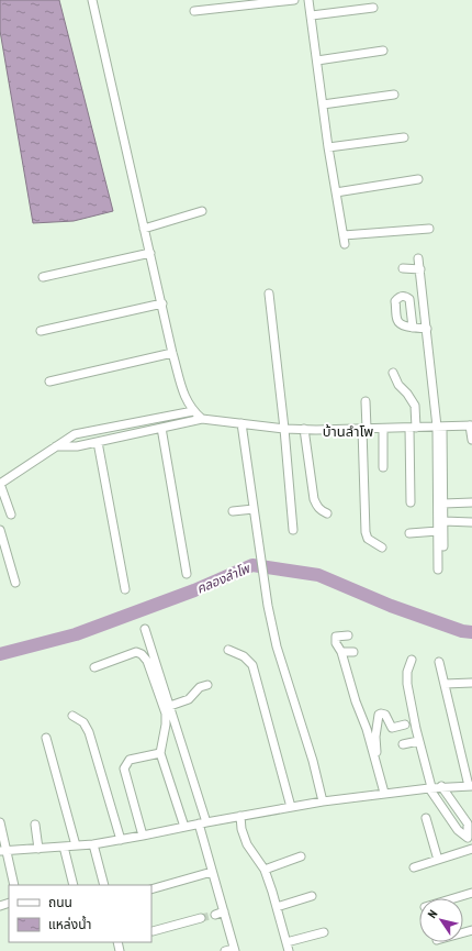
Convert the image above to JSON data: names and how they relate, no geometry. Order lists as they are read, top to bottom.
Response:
{
  "districts": ["บ้านลำโพ"],
  "water": ["คลองลำโพ"],
  "legend": ["ถนน", "แหล่งน้ำ"],
  "north": "top left"
}
